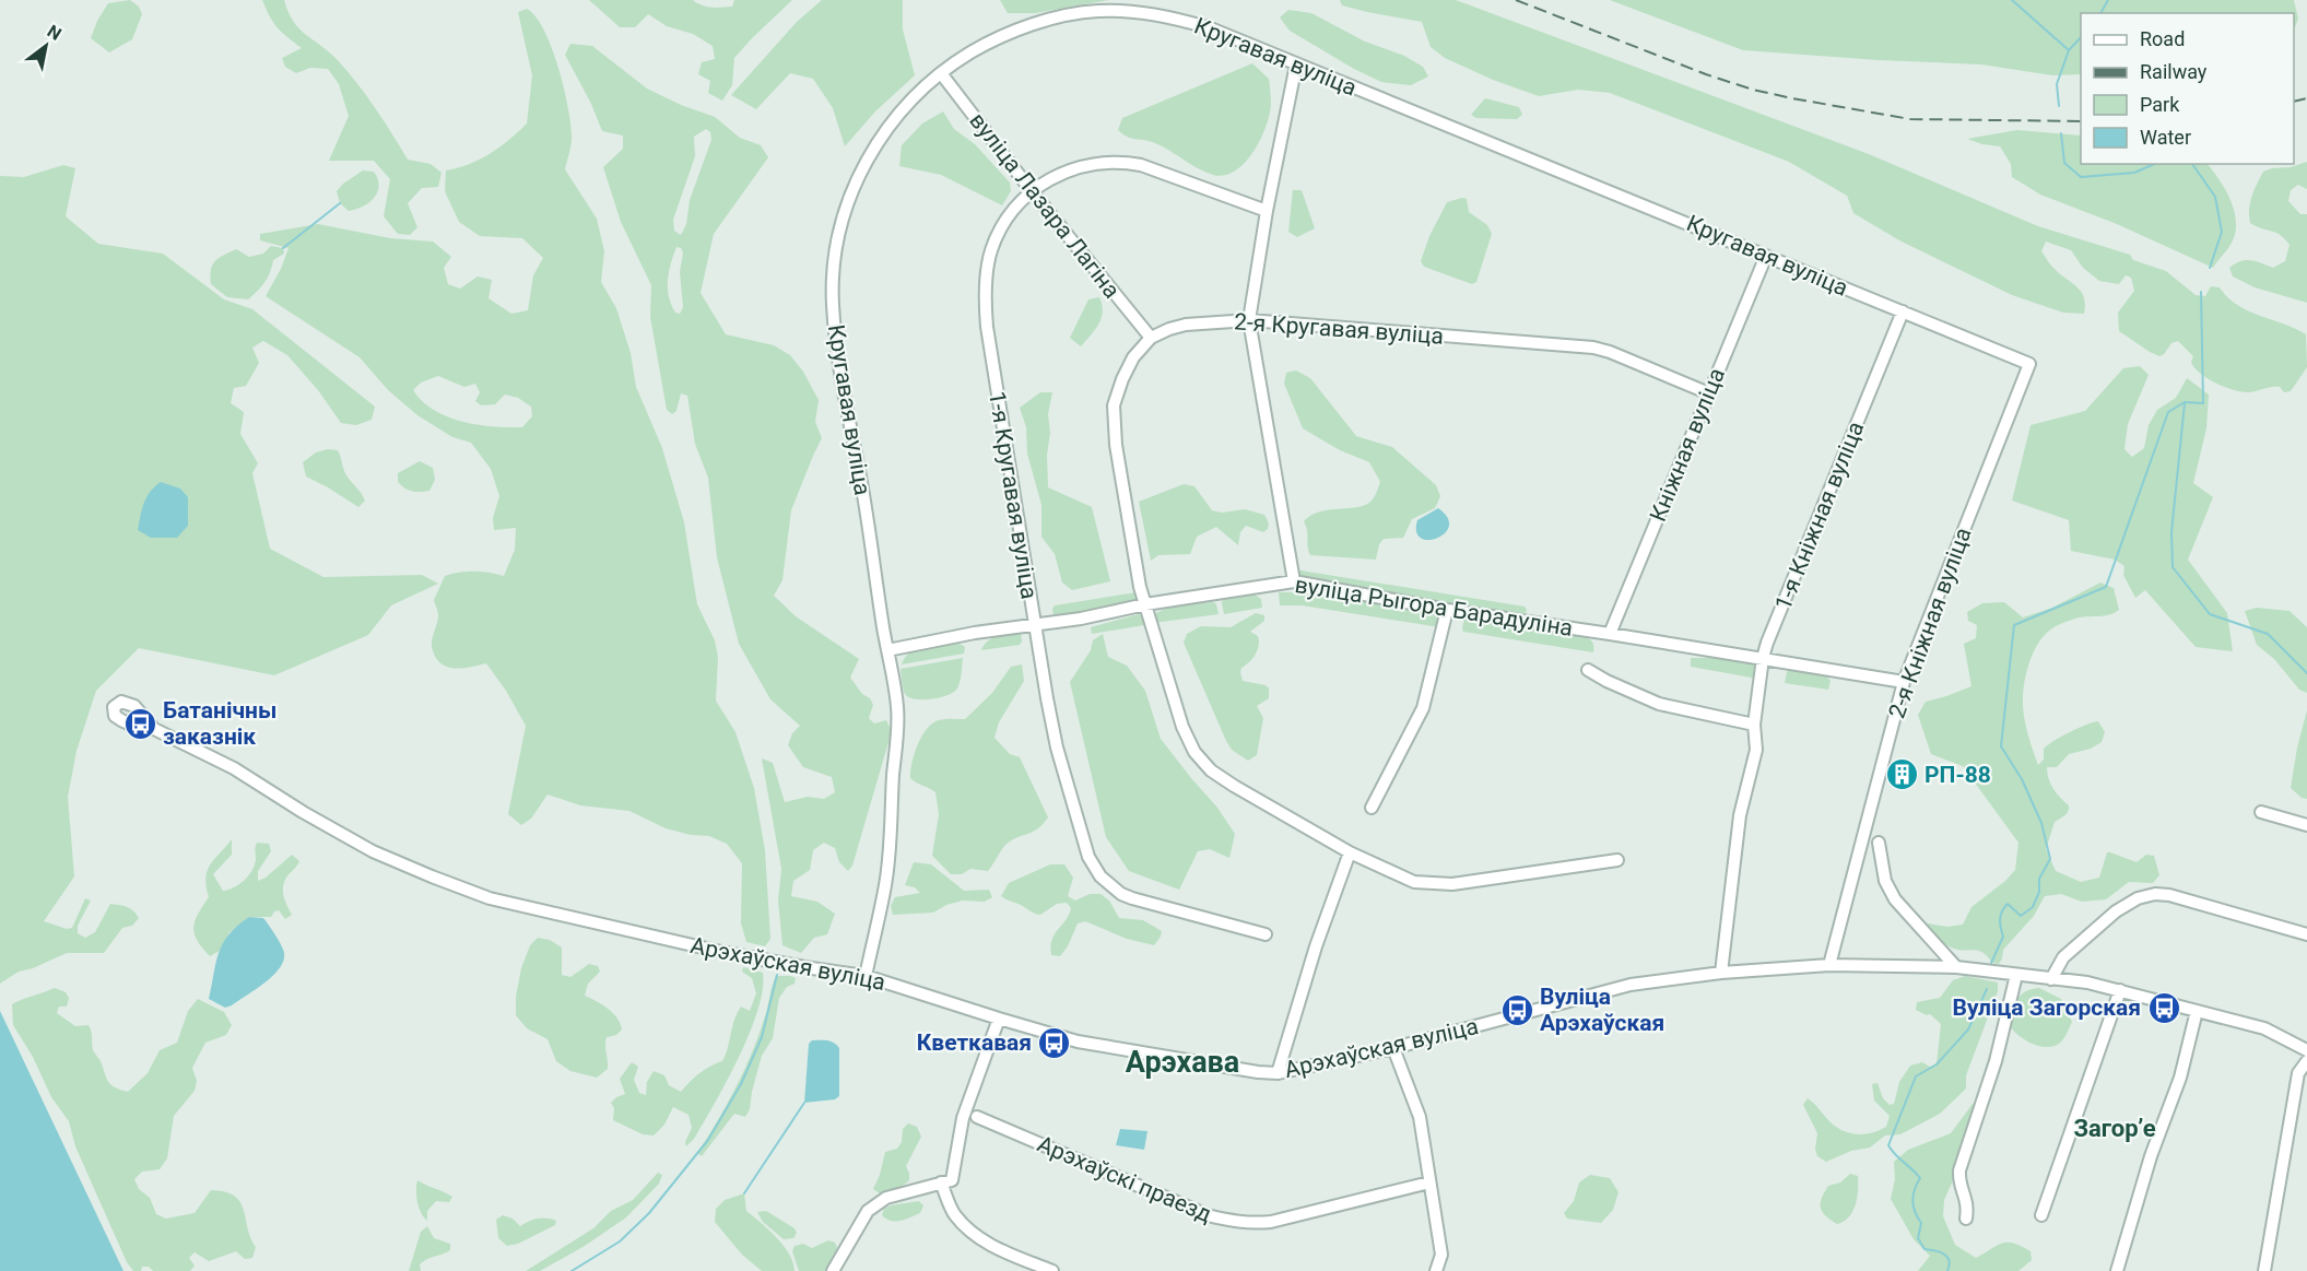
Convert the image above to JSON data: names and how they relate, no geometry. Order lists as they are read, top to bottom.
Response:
{
  "streets": {
    "street": [
      "Кругавая вуліца",
      "вуліца Лазара Лагіна",
      "2-я Кругавая вуліца",
      "Кніжная вуліца",
      "1-я Кругавая вуліца",
      "1-я Кніжная вуліца",
      "вуліца Рыгора Барадуліна",
      "2-я Кніжная вуліца",
      "Арэхаўская вуліца",
      "Арэхаўскі праезд"
    ]
  },
  "crossings": [
    ["Кругавая вуліца", "вуліца Лазара Лагіна"],
    ["Кругавая вуліца", "Кніжная вуліца"],
    ["Кругавая вуліца", "1-я Кніжная вуліца"],
    ["Кругавая вуліца", "вуліца Рыгора Барадуліна"],
    ["Кругавая вуліца", "2-я Кніжная вуліца"],
    ["Кругавая вуліца", "Арэхаўская вуліца"],
    ["вуліца Лазара Лагіна", "2-я Кругавая вуліца"],
    ["вуліца Лазара Лагіна", "1-я Кругавая вуліца"],
    ["2-я Кругавая вуліца", "Кніжная вуліца"],
    ["Кніжная вуліца", "вуліца Рыгора Барадуліна"],
    ["1-я Кругавая вуліца", "вуліца Рыгора Барадуліна"],
    ["1-я Кніжная вуліца", "вуліца Рыгора Барадуліна"],
    ["1-я Кніжная вуліца", "Арэхаўская вуліца"],
    ["вуліца Рыгора Барадуліна", "2-я Кніжная вуліца"],
    ["2-я Кніжная вуліца", "Арэхаўская вуліца"]
  ],
  "districts": ["Арэхава", "Загорʼе"],
  "places": {
    "bus stop": [
      "Батанічны заказнік",
      "Вуліца Загорская",
      "Вуліца Арэхаўская",
      "Кветкавая"
    ],
    "building": ["РП-88"]
  },
  "legend": [
    "Road",
    "Railway",
    "Park",
    "Water"
  ],
  "north": "top right"
}
